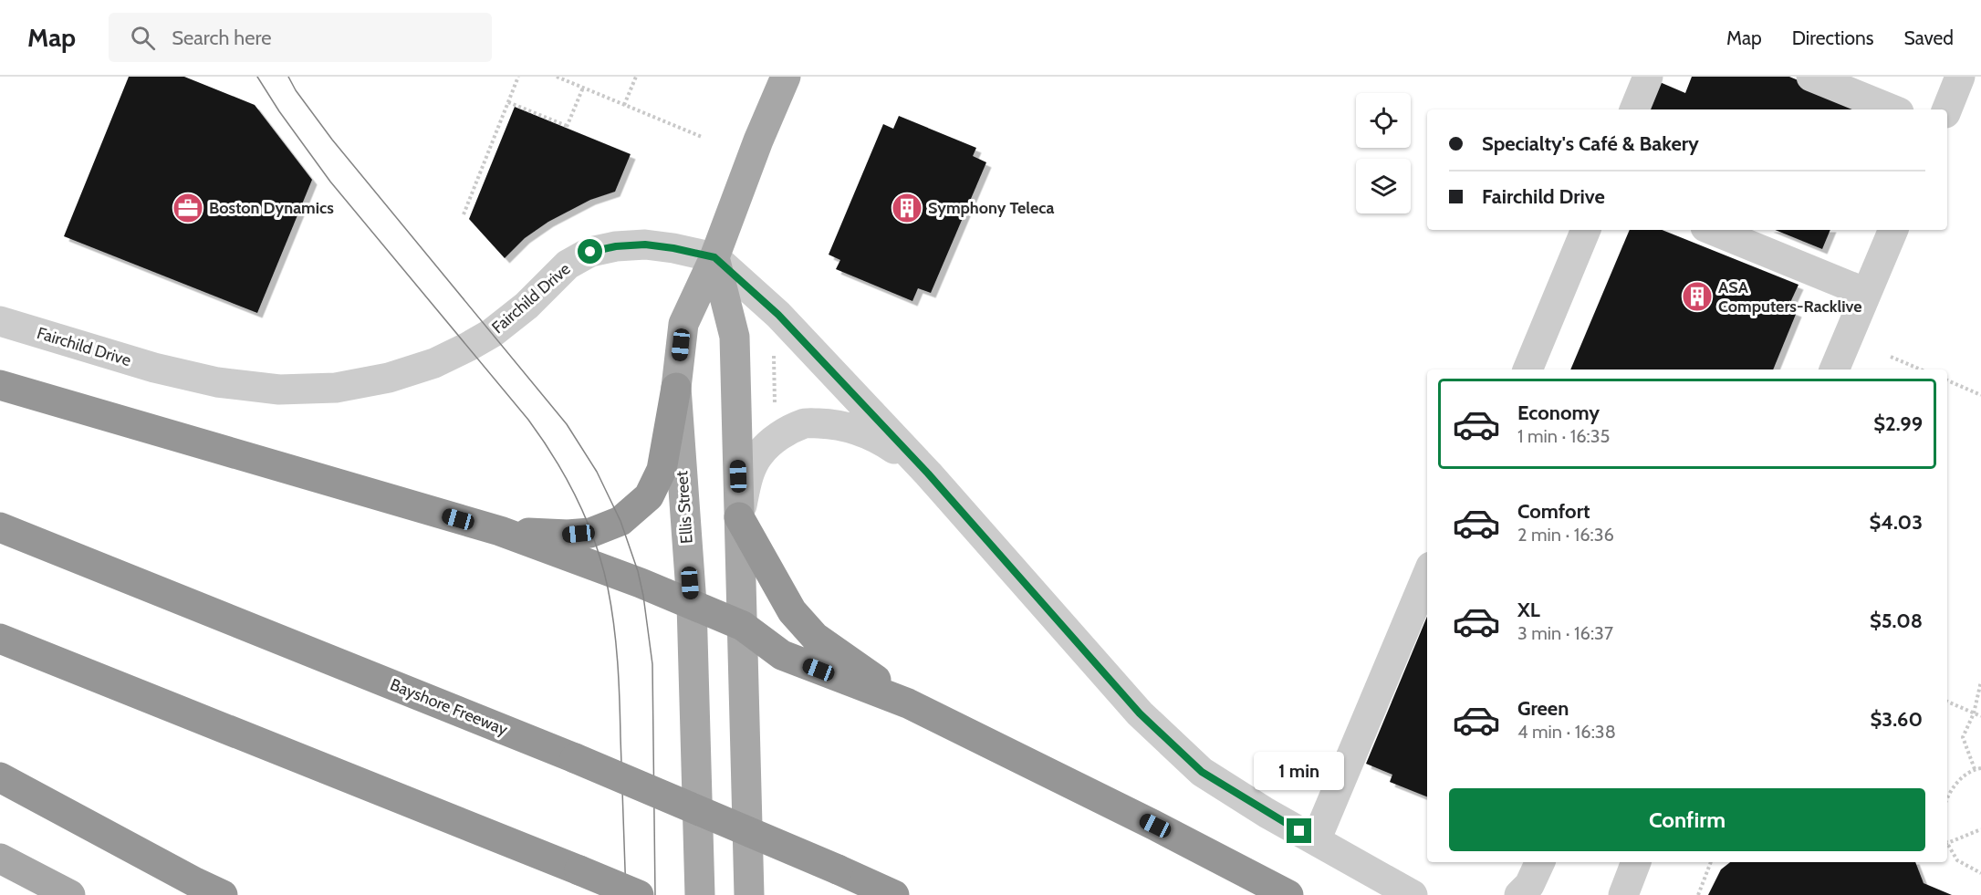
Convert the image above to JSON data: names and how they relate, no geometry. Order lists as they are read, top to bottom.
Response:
{
  "streets": {
    "highway": ["Bayshore Freeway"],
    "main road": ["Ellis Street"],
    "street": ["Fairchild Drive"]
  },
  "crossings": [
    ["Fairchild Drive", "Ellis Street"]
  ],
  "places": {
    "office": ["Boston Dynamics"],
    "building": ["Symphony Teleca", "ASA Computers-Racklive"]
  },
  "page": {
    "header": "Map",
    "search": "Search here",
    "nav": ["Map", "Directions", "Saved"],
    "banner": ["Specialty's Café & Bakery", "Fairchild Drive"],
    "list": [
      {
        "name": "Economy",
        "note": "1 min · 16:35",
        "value": "$2.99"
      },
      {
        "name": "Comfort",
        "note": "2 min · 16:36",
        "value": "$4.03"
      },
      {
        "name": "XL",
        "note": "3 min · 16:37",
        "value": "$5.08"
      },
      {
        "name": "Green",
        "note": "4 min · 16:38",
        "value": "$3.60"
      }
    ],
    "bubble": "1 min",
    "buttons": "Confirm"
  }
}
